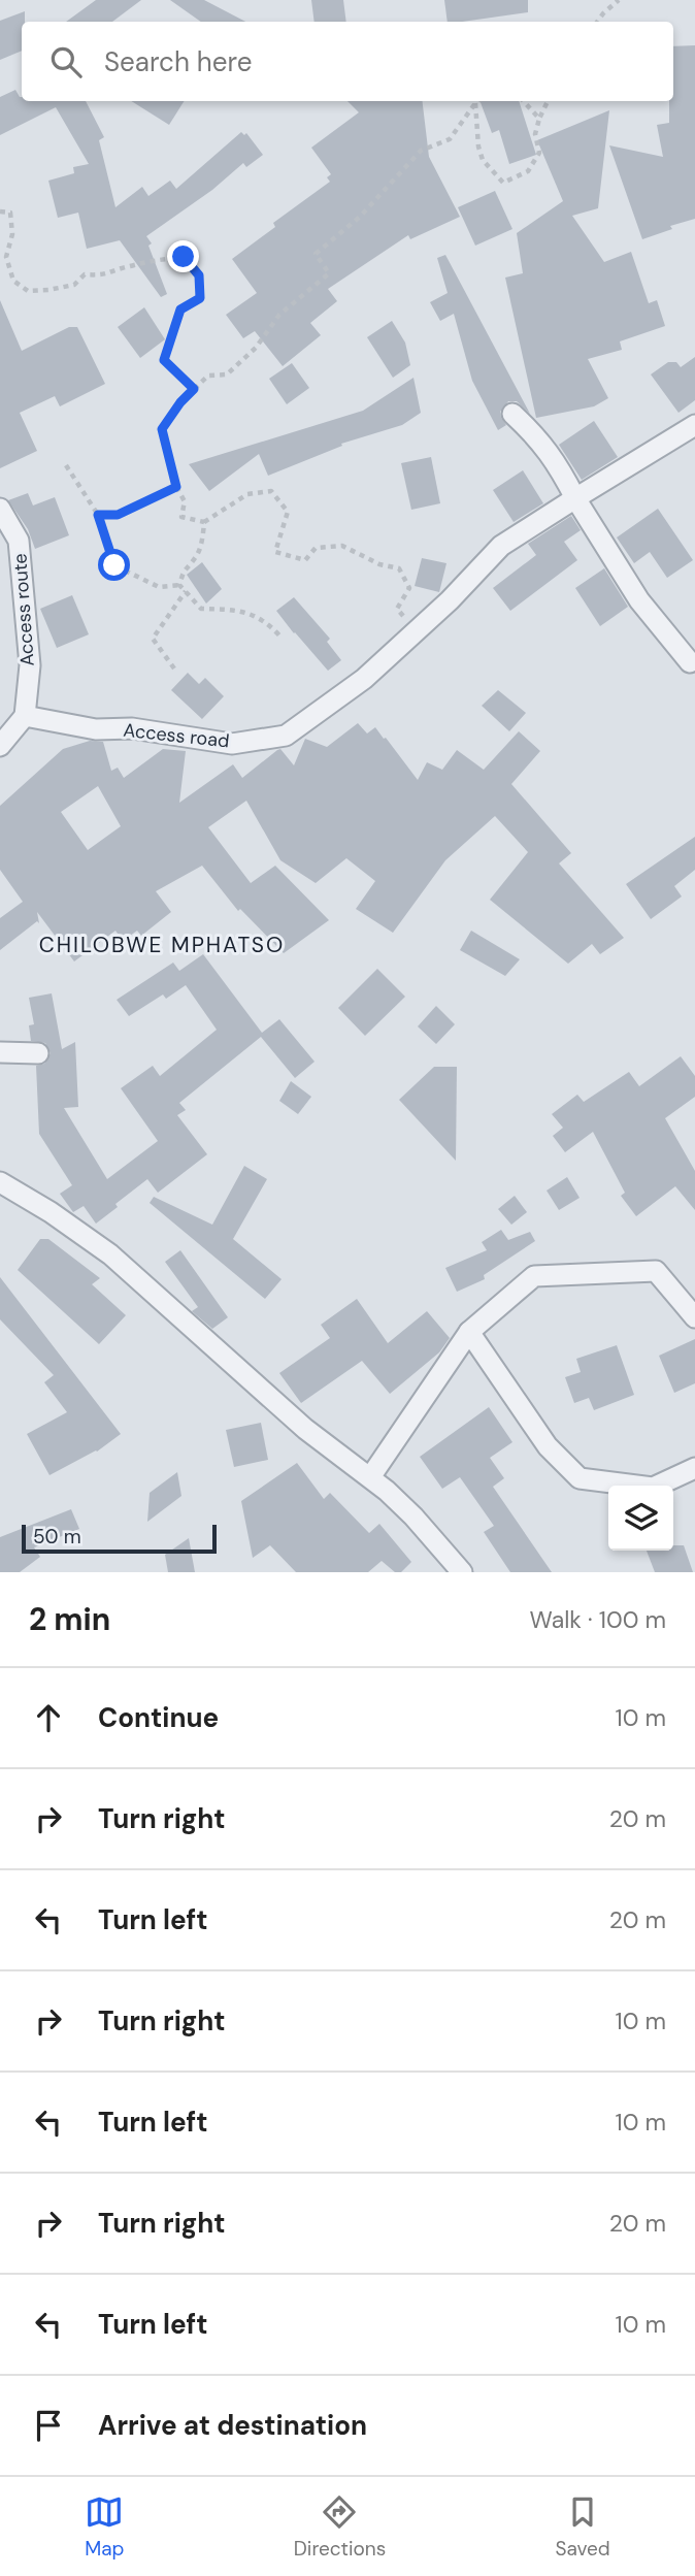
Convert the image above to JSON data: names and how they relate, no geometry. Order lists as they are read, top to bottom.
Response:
{
  "streets": {
    "street": ["Access route", "Access road"]
  },
  "crossings": [
    ["Access route", "Access road"]
  ],
  "districts": ["CHILOBWE MPHATSO"],
  "scale_bar": "50 m",
  "page": {
    "search": "Search here",
    "scale": "50 m",
    "heading": ["2 min", "Walk · 100 m"],
    "list": [
      ["Continue", "10 m"],
      ["Turn right", "20 m"],
      ["Turn left", "20 m"],
      ["Turn right", "10 m"],
      ["Turn left", "10 m"],
      ["Turn right", "20 m"],
      ["Turn left", "10 m"],
      "Arrive at destination"
    ],
    "nav": ["Map", "Directions", "Saved"]
  }
}
